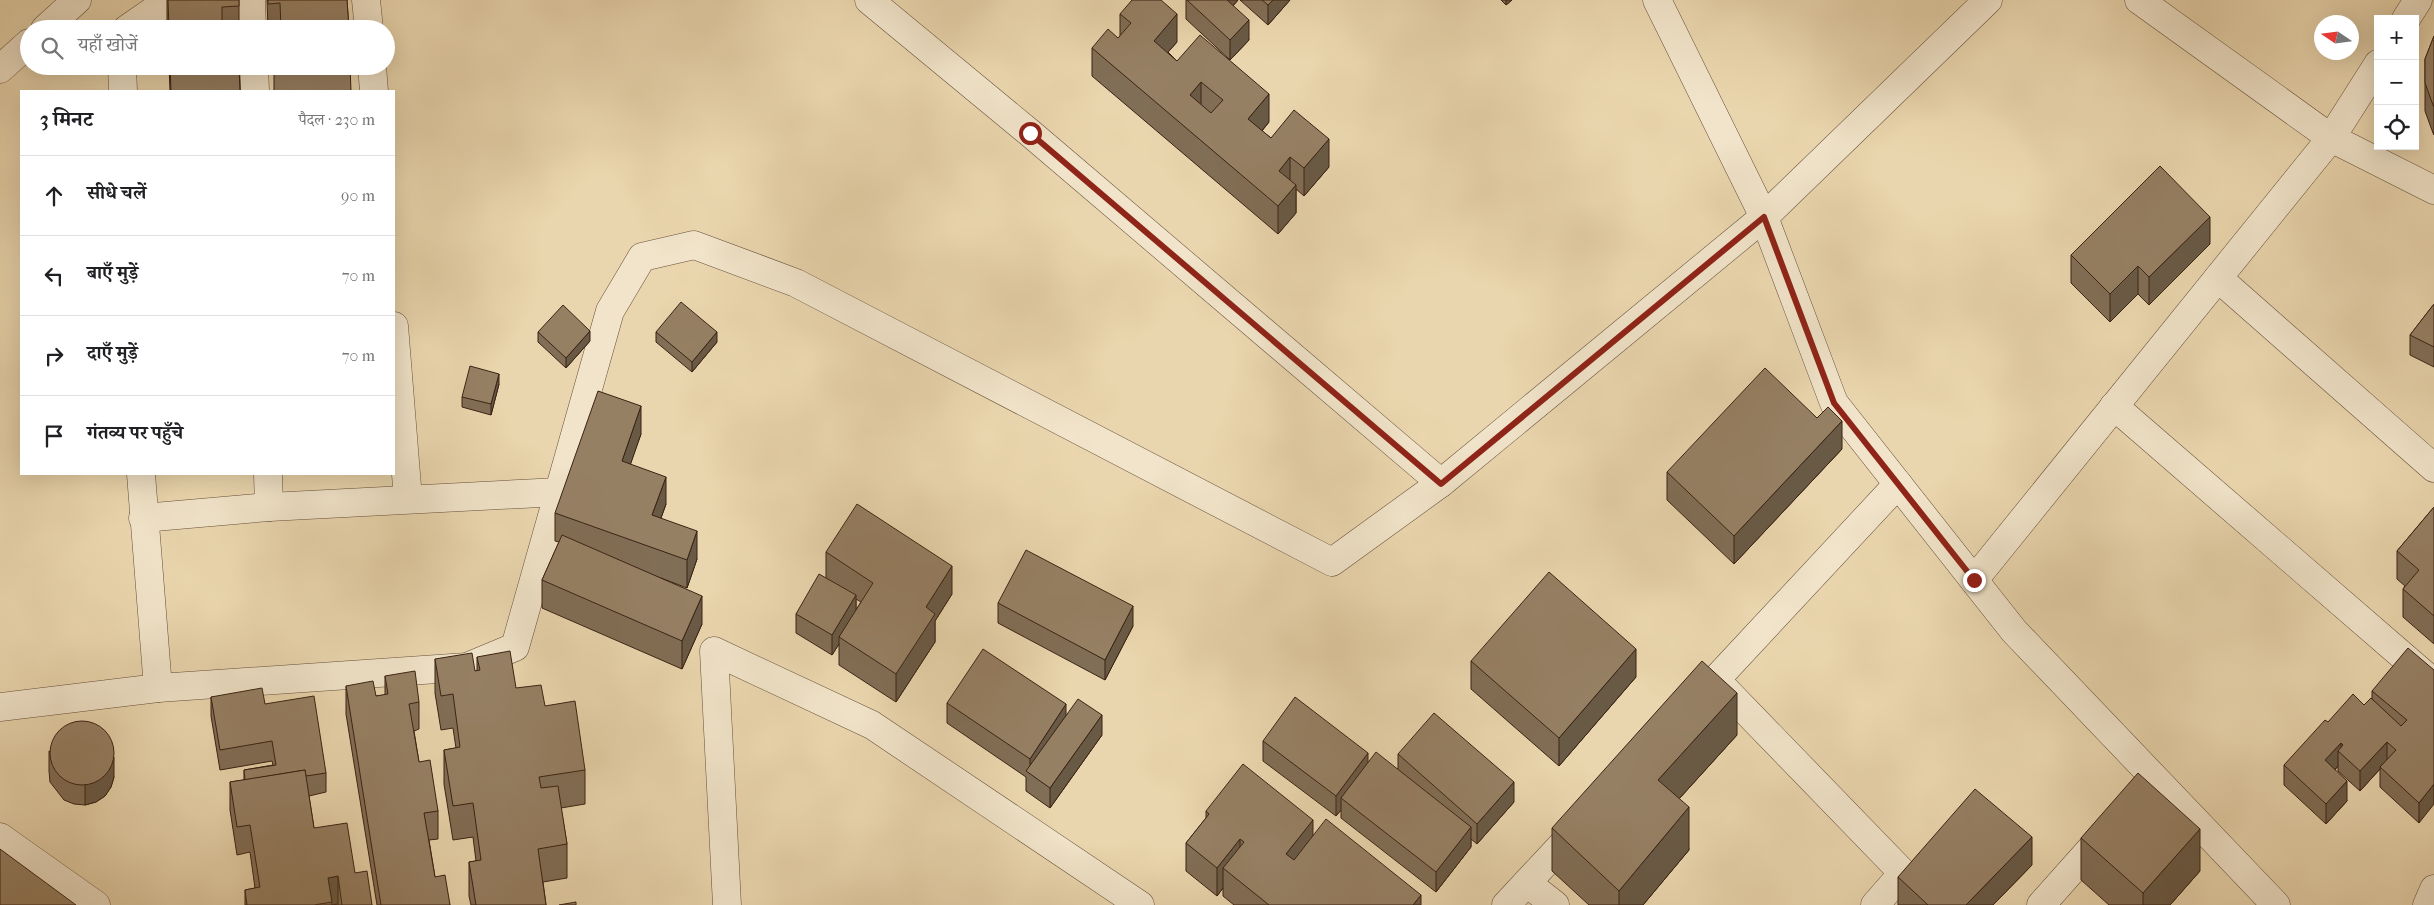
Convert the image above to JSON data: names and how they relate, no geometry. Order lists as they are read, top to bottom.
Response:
{
  "north": "left",
  "page": {
    "map_buttons": ["+", "−"],
    "search": "यहाँ खोजें",
    "heading": ["3 मिनट", "पैदल · 230 m"],
    "list": [
      ["सीधे चलें", "90 m"],
      ["बाएँ मुड़ें", "70 m"],
      ["दाएँ मुड़ें", "70 m"],
      "गंतव्य पर पहुँचे"
    ]
  }
}
